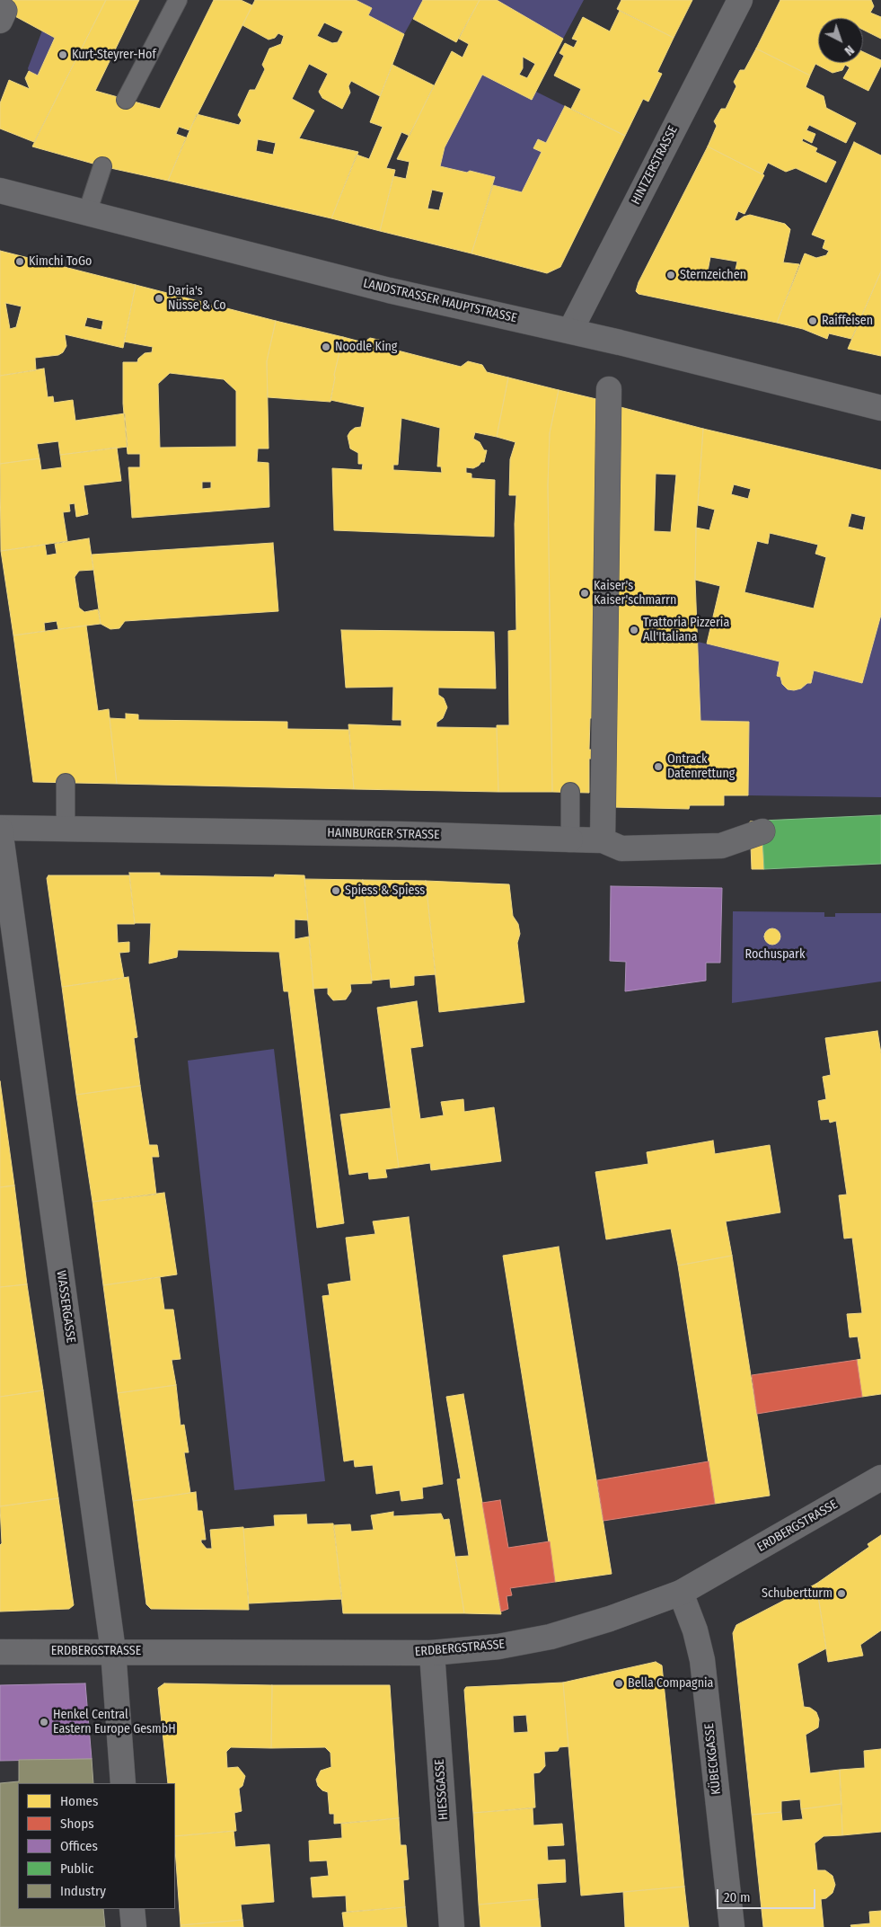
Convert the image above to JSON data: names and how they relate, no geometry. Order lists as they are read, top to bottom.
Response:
{
  "streets": {
    "street": [
      "HINTZERSTRASSE",
      "LANDSTRASSER HAUPTSTRASSE",
      "HAINBURGER STRASSE",
      "WASSERGASSE",
      "ERDBERGSTRASSE",
      "KÜBECKGASSE",
      "HIESSGASSE"
    ]
  },
  "crossings": [
    ["HINTZERSTRASSE", "LANDSTRASSER HAUPTSTRASSE"],
    ["HAINBURGER STRASSE", "WASSERGASSE"],
    ["WASSERGASSE", "ERDBERGSTRASSE"],
    ["ERDBERGSTRASSE", "KÜBECKGASSE"],
    ["ERDBERGSTRASSE", "HIESSGASSE"]
  ],
  "parks": ["Rochuspark"],
  "places": [
    "Kurt-Steyrer-Hof",
    "Kimchi ToGo",
    "Sternzeichen",
    "Daria's Nüsse & Co",
    "Raiffeisen",
    "Noodle King",
    "Kaiser's Kaiser'schmarrn",
    "Trattoria Pizzeria All'Italiana",
    "Ontrack Datenrettung",
    "Spiess & Spiess",
    "Schubertturm",
    "Bella Compagnia",
    "Henkel Central Eastern Europe GesmbH"
  ],
  "legend": [
    "Homes",
    "Shops",
    "Offices",
    "Public",
    "Industry"
  ],
  "scale_bar": "20 m",
  "north": "bottom right"
}
